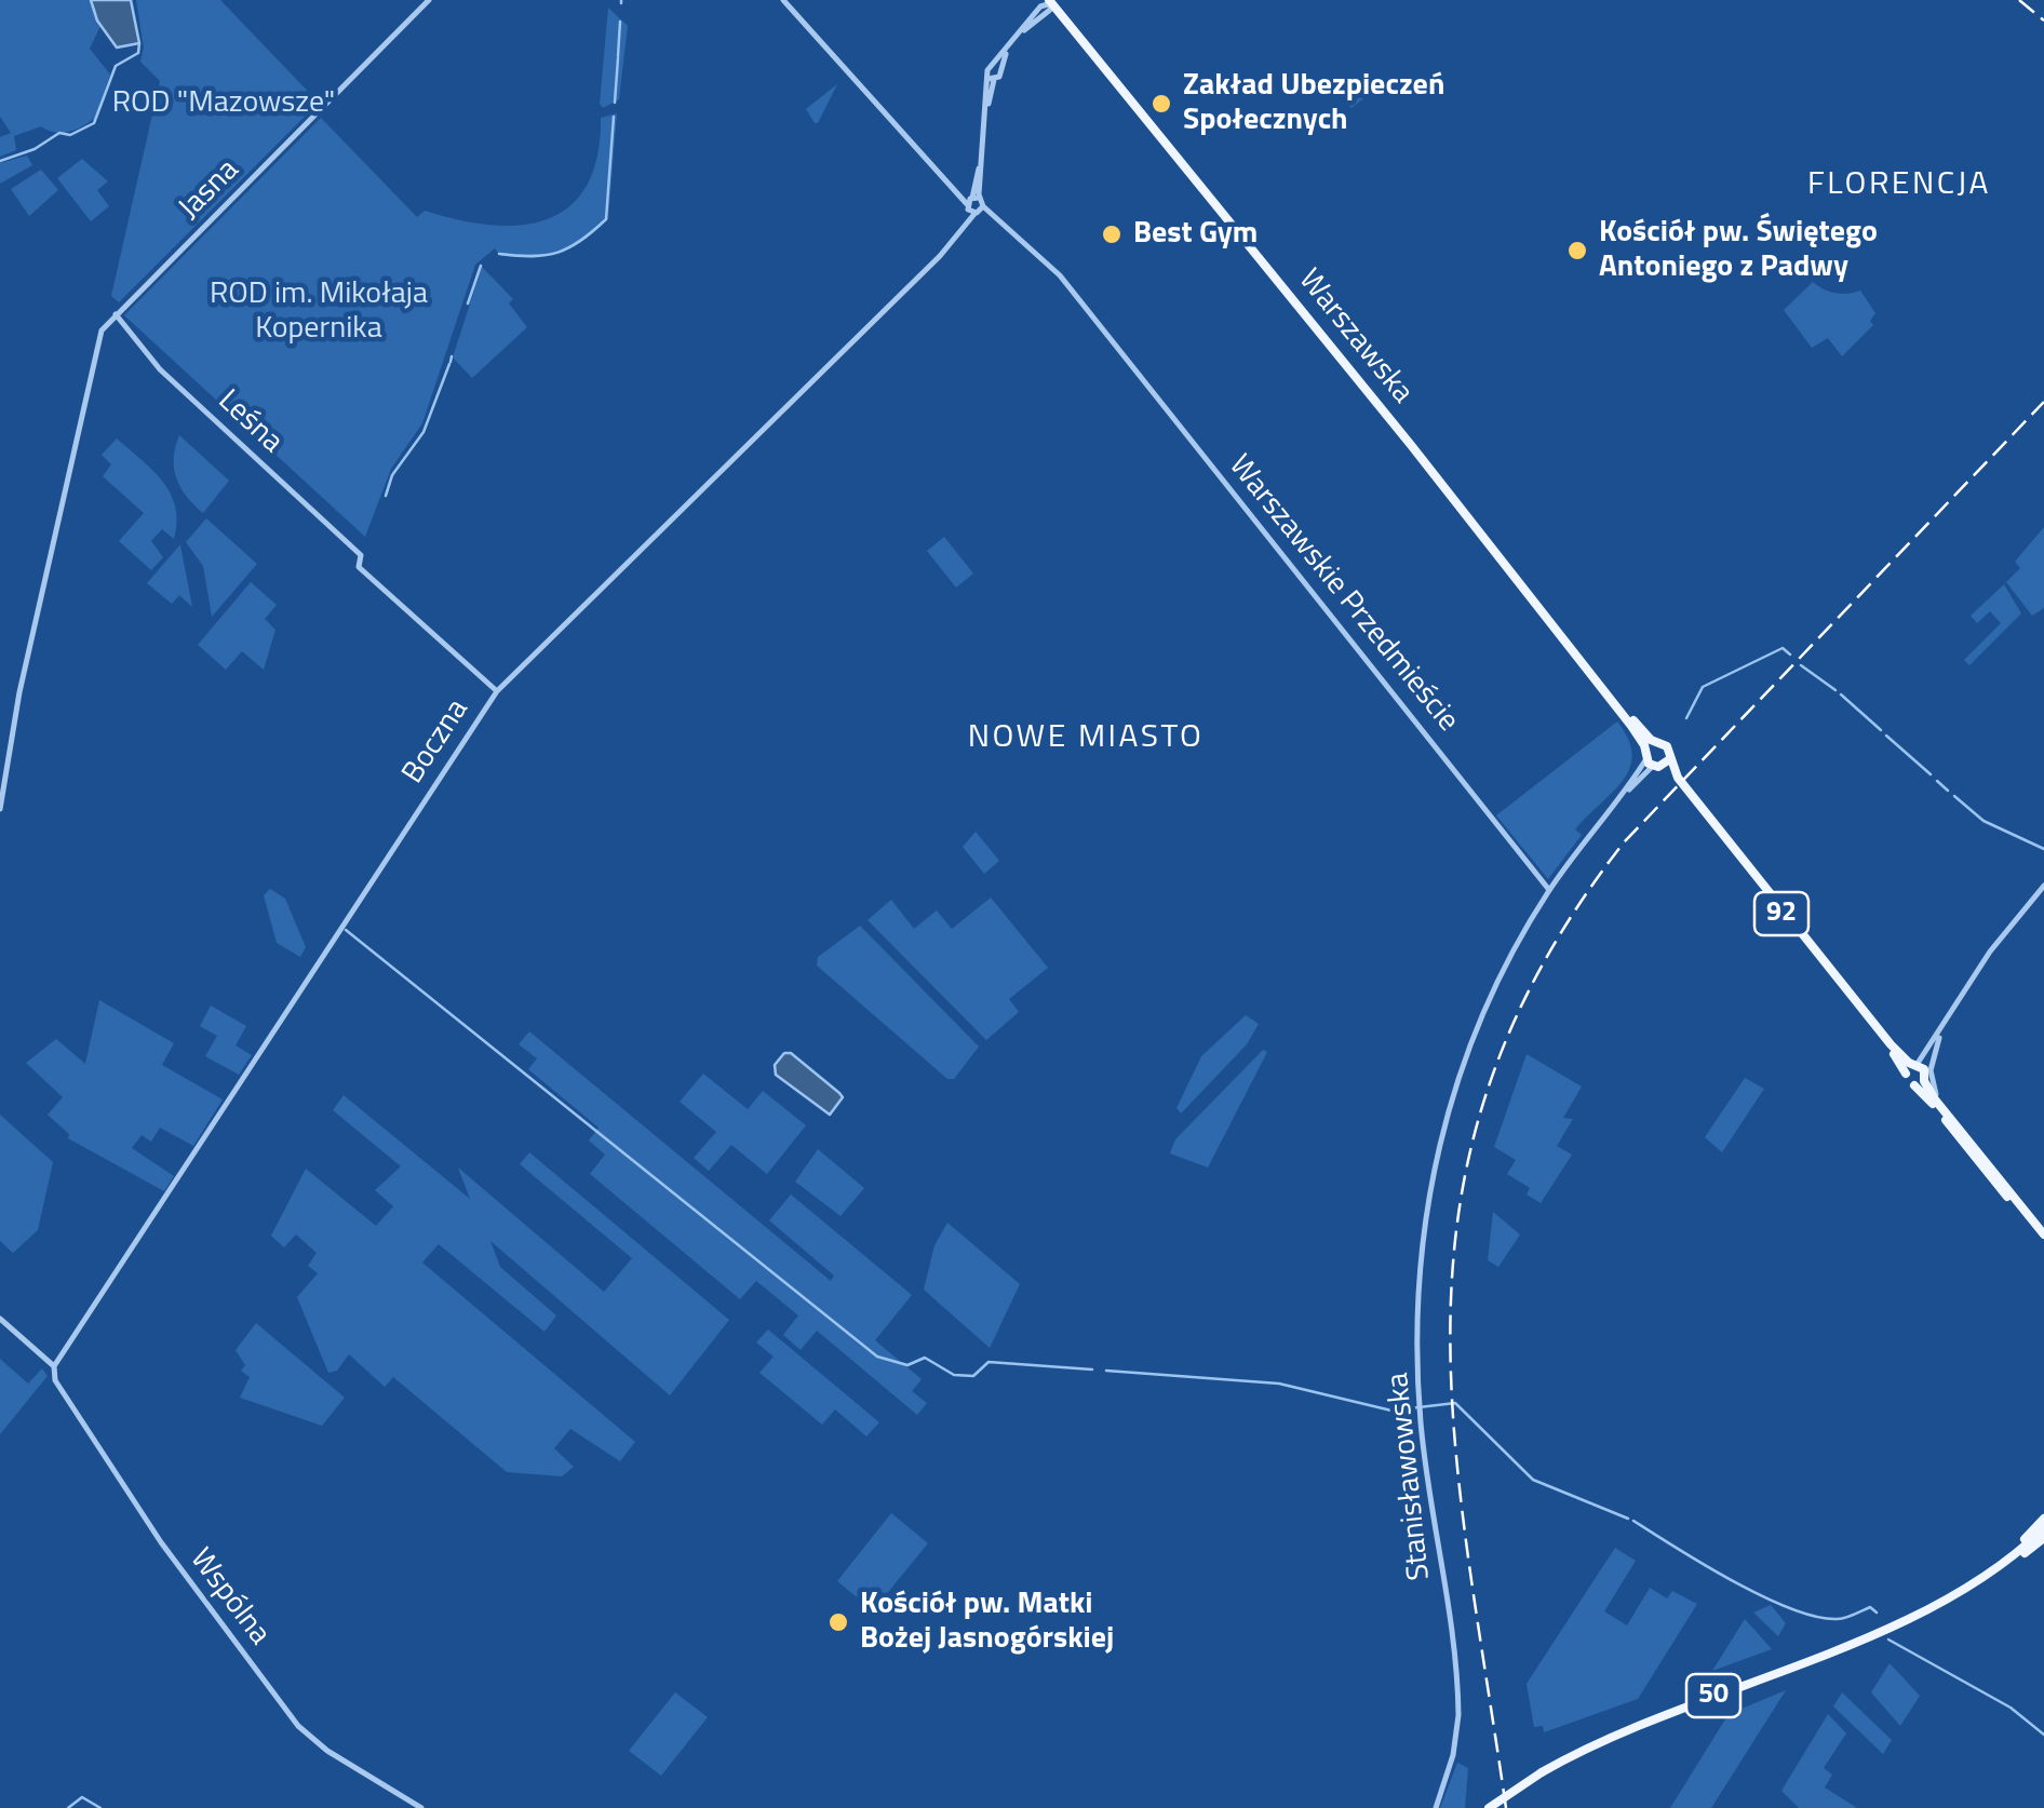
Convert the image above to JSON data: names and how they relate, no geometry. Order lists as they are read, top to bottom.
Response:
{
  "streets": {
    "main road": ["Warszawska", "92", "50"],
    "street": [
      "Jasna",
      "Leśna",
      "Warszawskie Przedmieście",
      "Boczna",
      "Stanisławowska",
      "Wspólna"
    ]
  },
  "crossings": [
    ["Jasna", "Leśna"],
    ["Warszawska", "92"],
    ["Warszawska", "Stanisławowska"],
    ["Leśna", "Boczna"],
    ["Warszawskie Przedmieście", "Boczna"],
    ["Warszawskie Przedmieście", "Stanisławowska"],
    ["Boczna", "Wspólna"]
  ],
  "districts": ["FLORENCJA", "NOWE MIASTO"],
  "parks": ["ROD \"Mazowsze\"", "ROD im. Mikołaja Kopernika"],
  "places": [
    "Zakład Ubezpieczeń Społecznych",
    "Best Gym",
    "Kościół pw. Świętego Antoniego z Padwy",
    "Kościół pw. Matki Bożej Jasnogórskiej"
  ]
}
